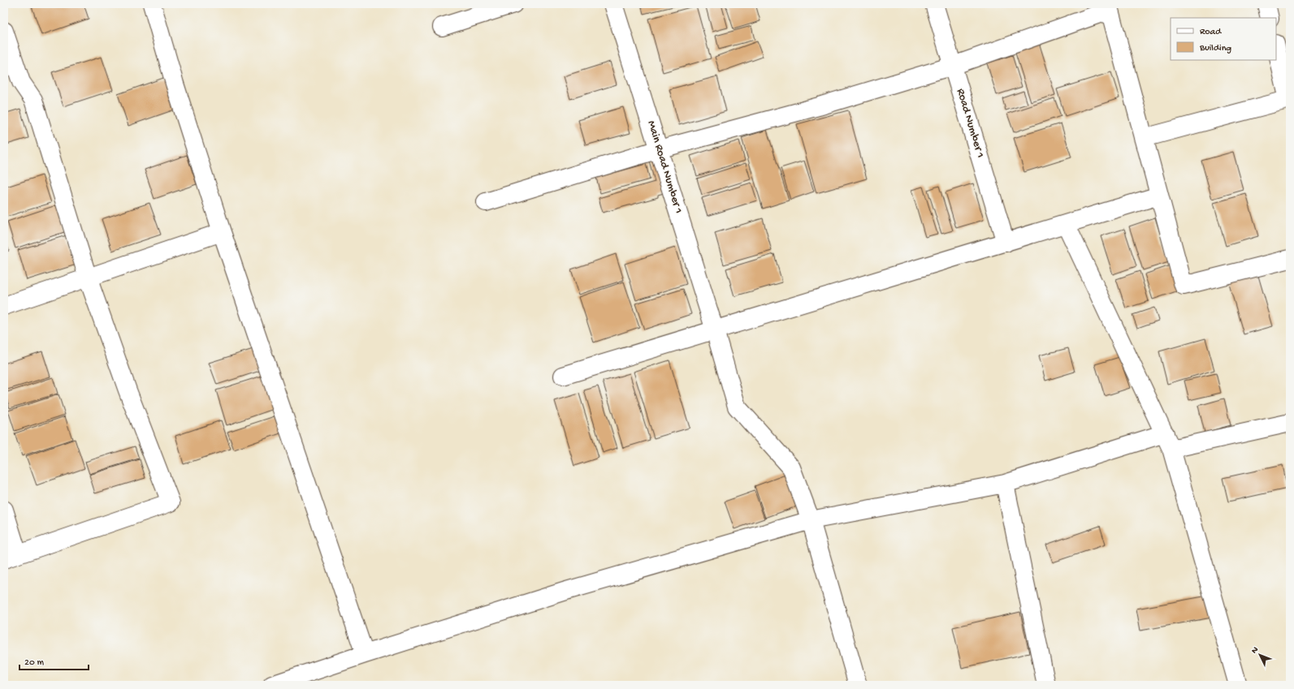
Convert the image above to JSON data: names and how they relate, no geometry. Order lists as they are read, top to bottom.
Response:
{
  "streets": {
    "street": ["Road Number 1", "Main Road Number 1"]
  },
  "legend": ["Road", "Building"],
  "scale_bar": "20 m",
  "north": "top left"
}
